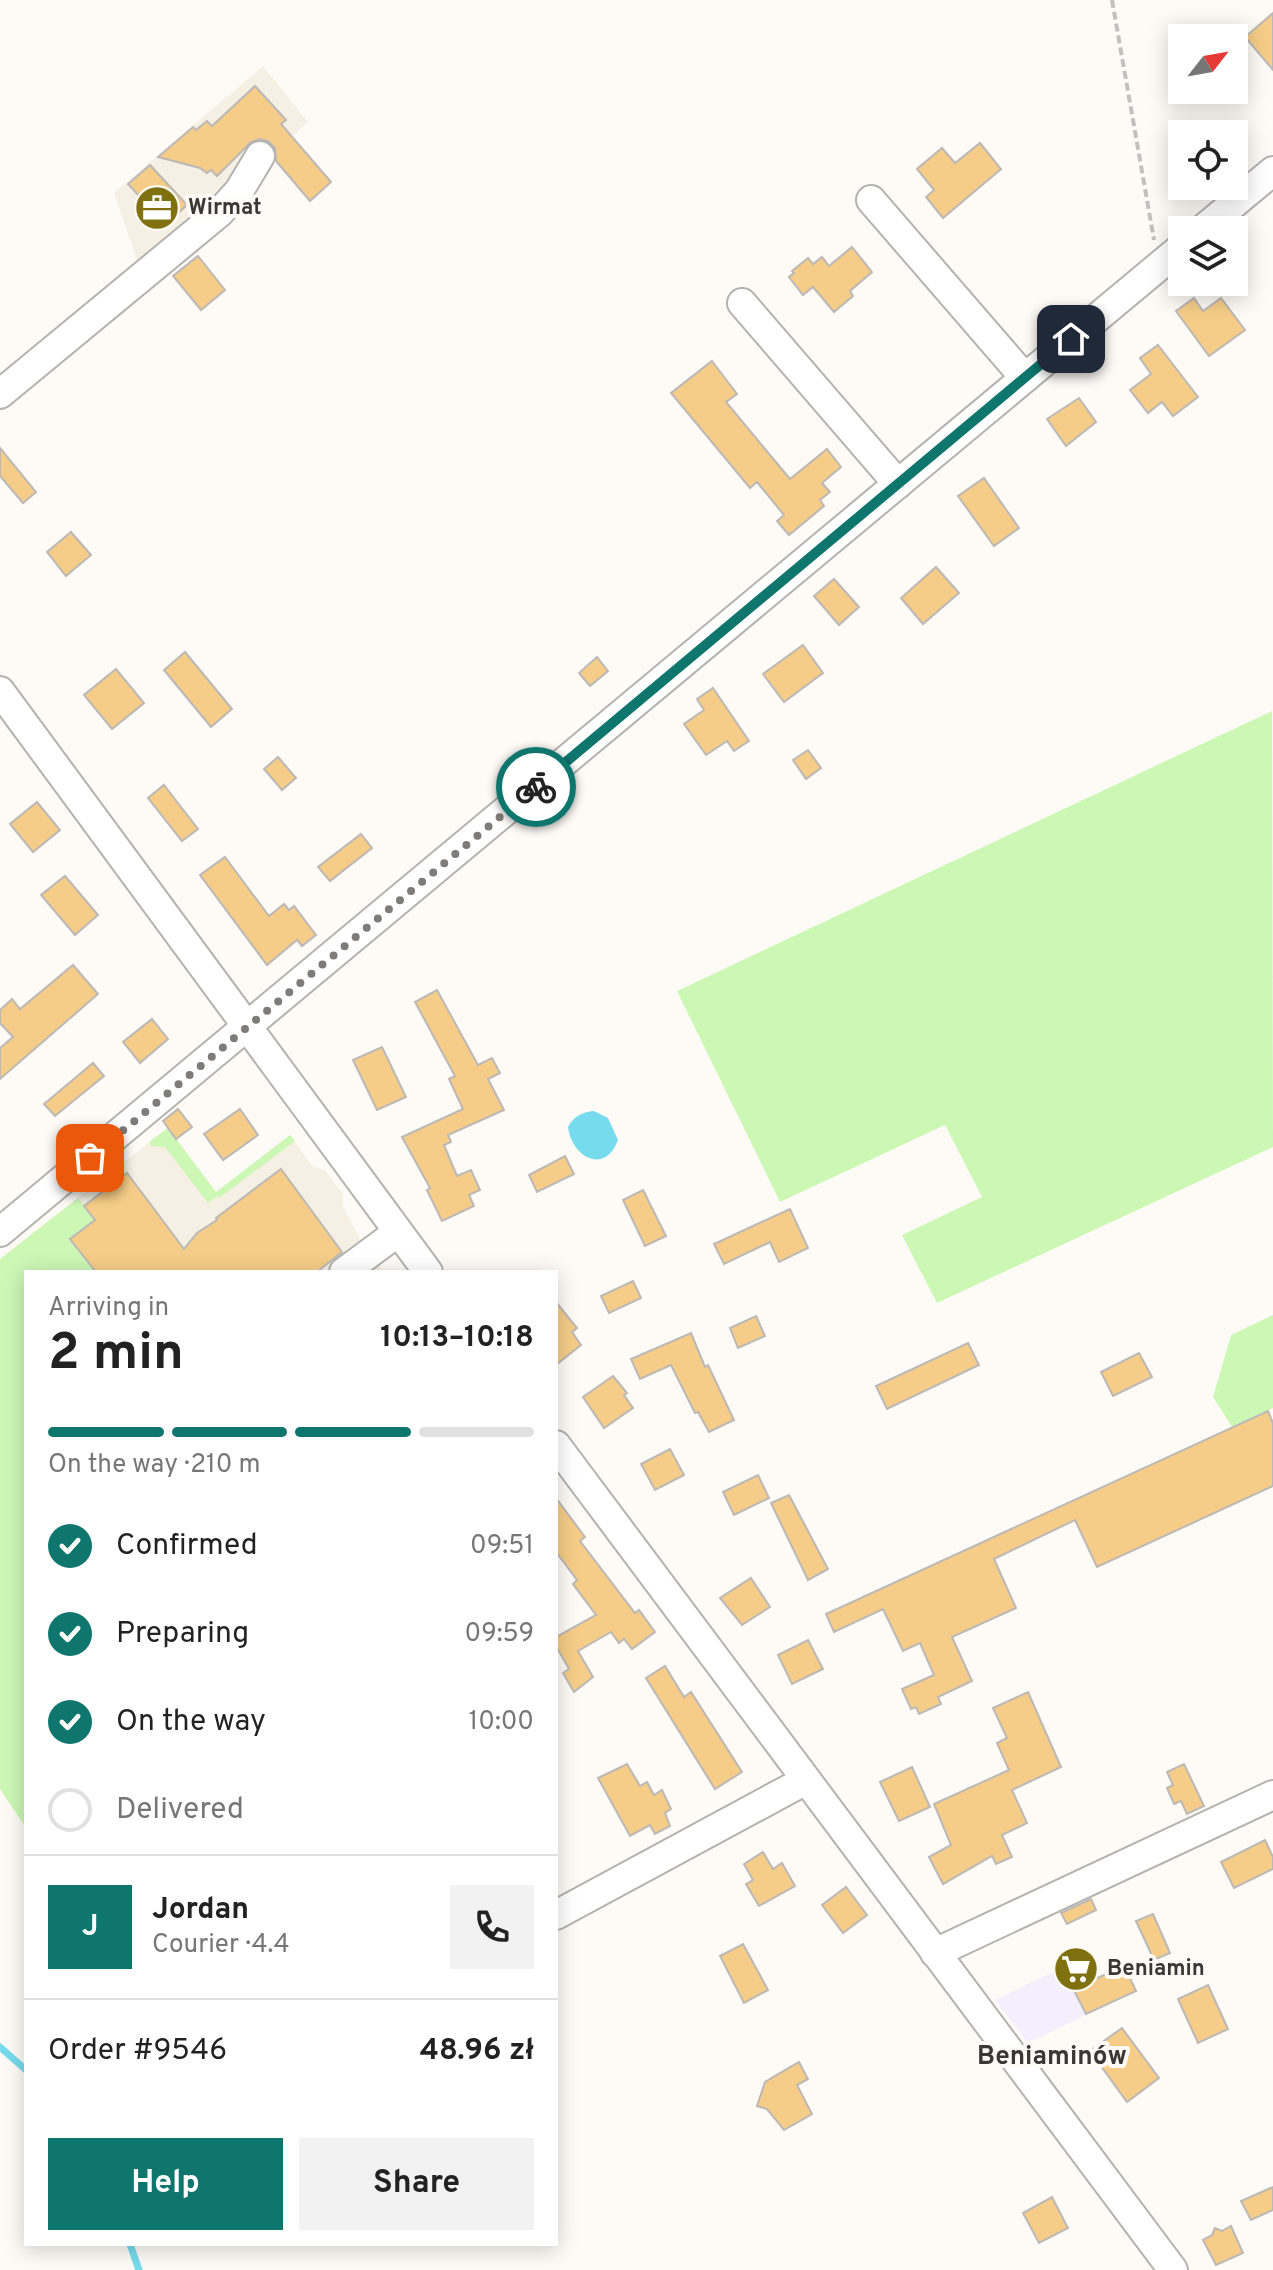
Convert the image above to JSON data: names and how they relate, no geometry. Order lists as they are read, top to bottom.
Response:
{
  "districts": ["Beniaminów"],
  "places": {
    "office": ["Wirmat"],
    "supermarket": ["Beniamin"]
  },
  "north": "top right",
  "page": {
    "heading": ["2 min", "Arriving in", "10:13–10:18"],
    "panel": [
      "Jordan",
      "Courier · 4.4",
      "Order #9546",
      "48.96 zł"
    ],
    "bar": "On the way · 210 m",
    "list": [
      ["Confirmed", "09:51"],
      ["Preparing", "09:59"],
      ["On the way", "10:00"],
      "Delivered"
    ],
    "round": "J",
    "buttons": ["Help", "Share"]
  }
}
